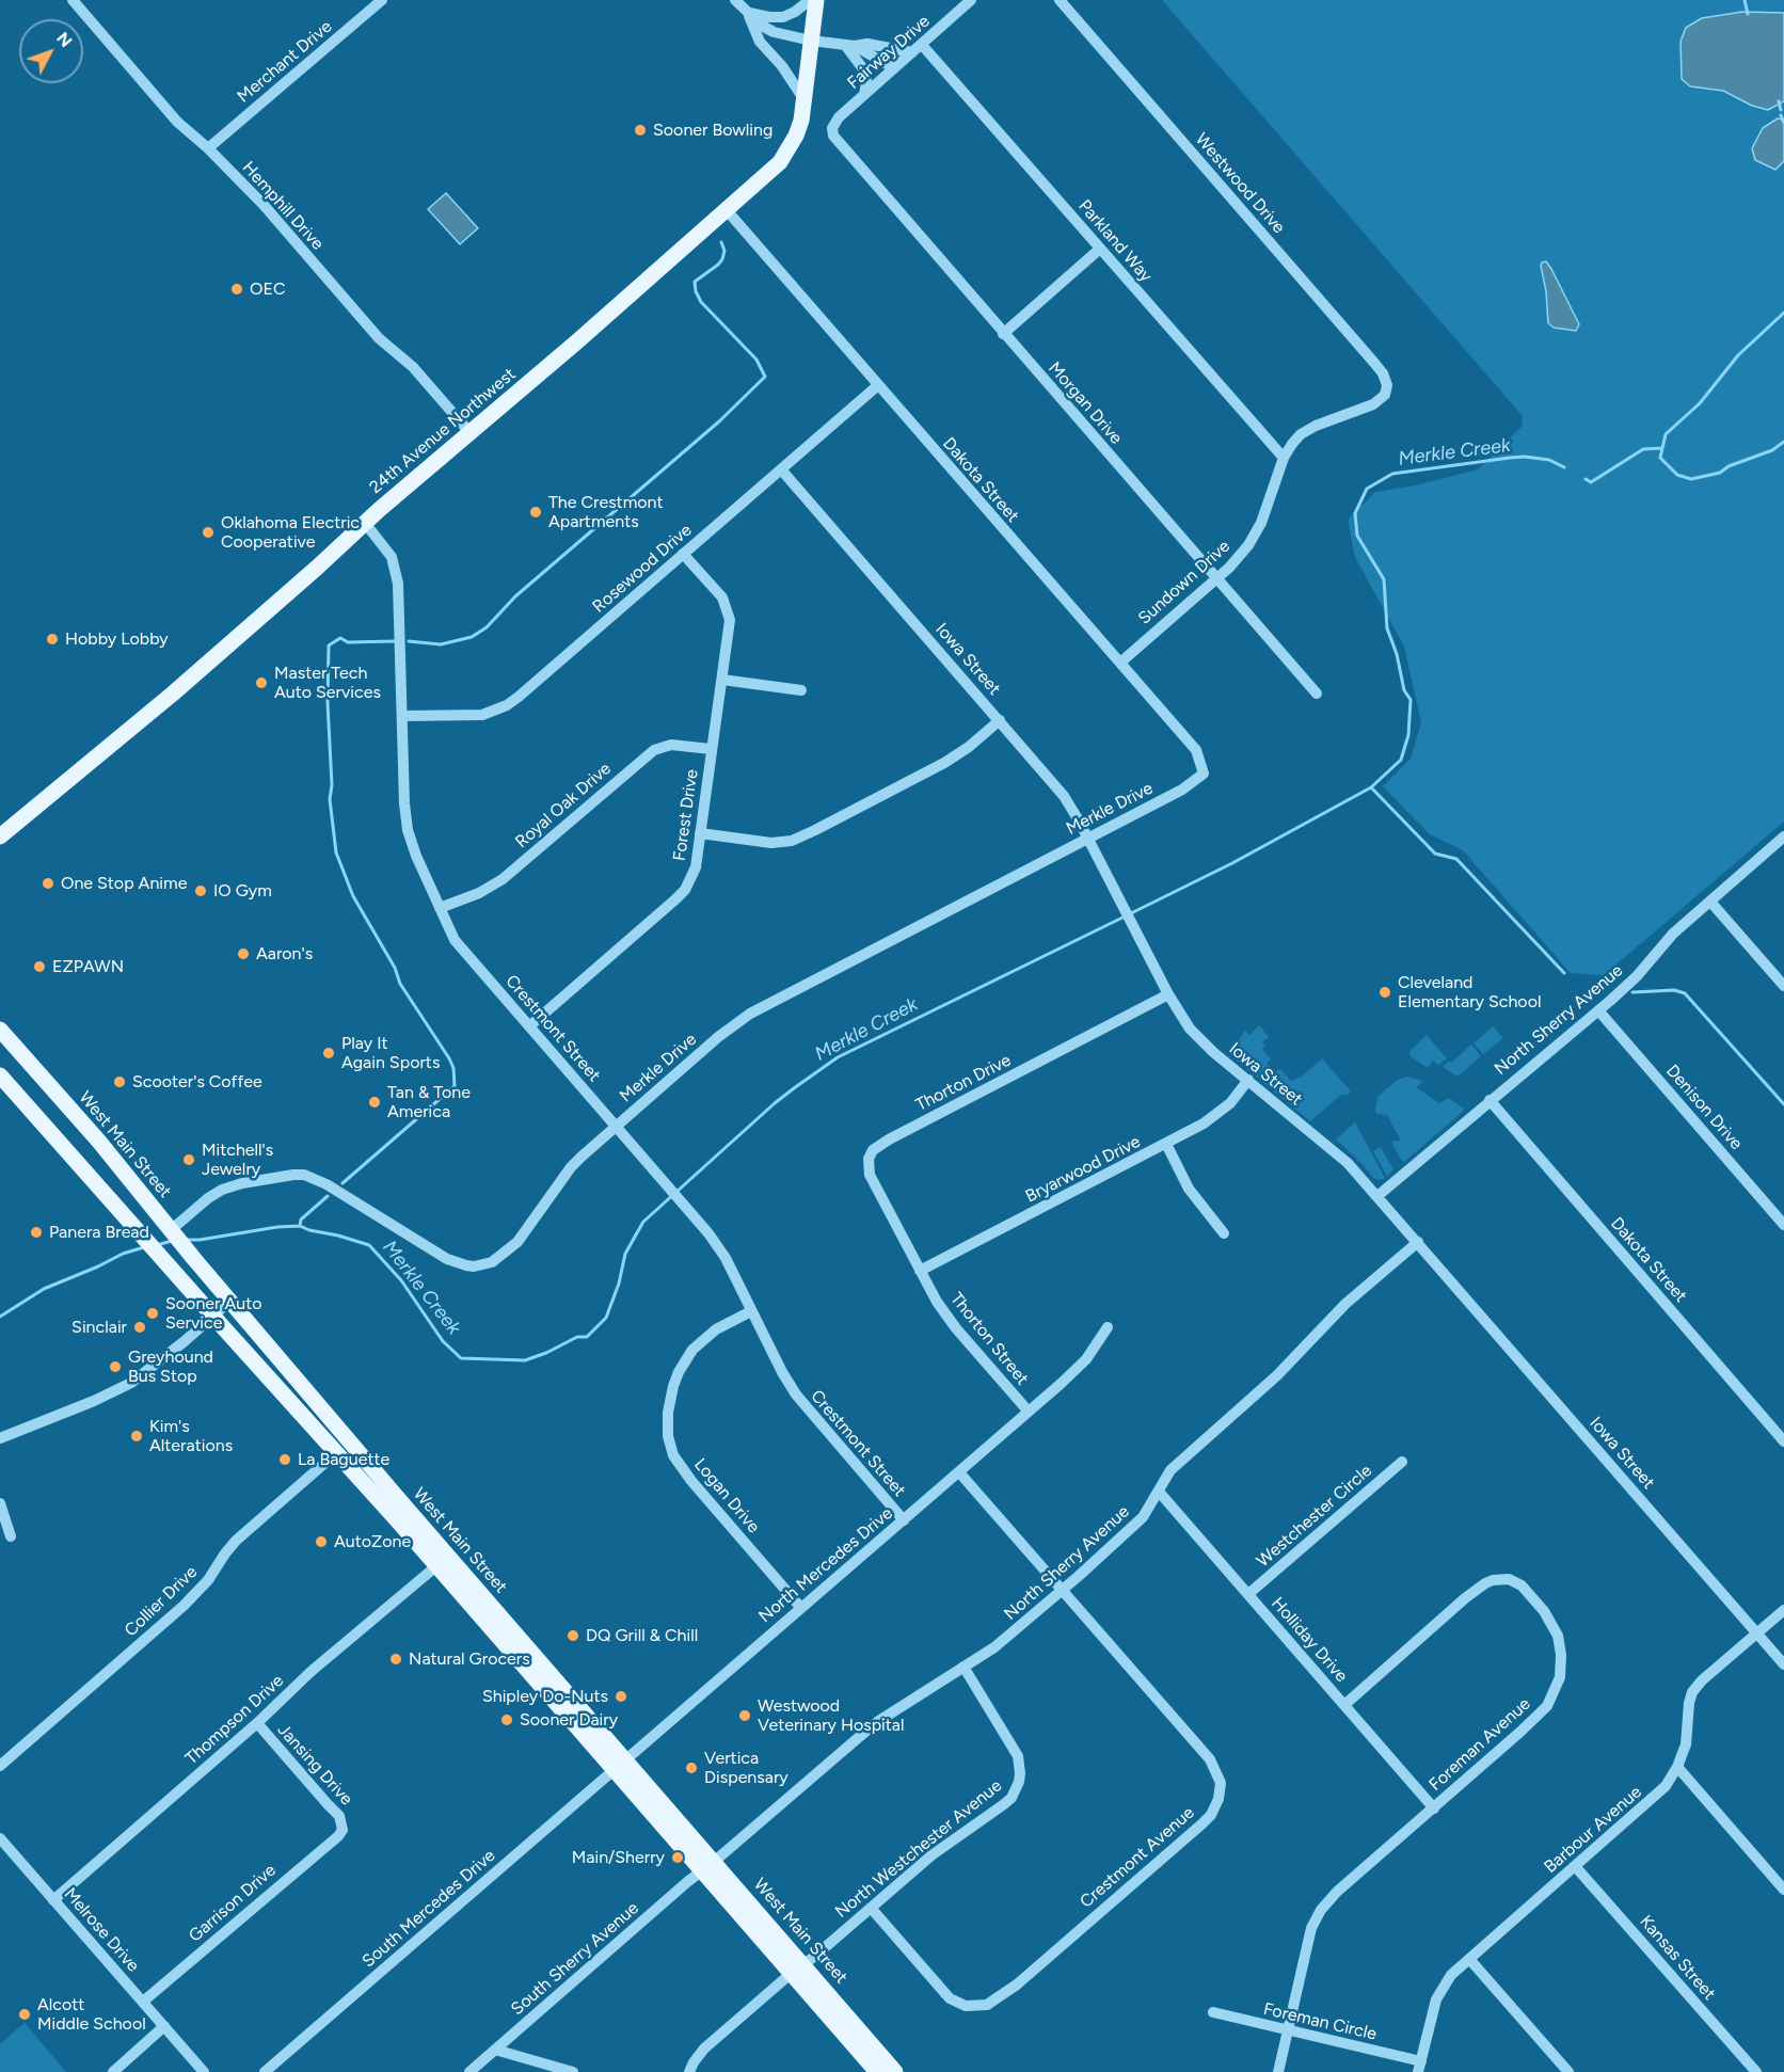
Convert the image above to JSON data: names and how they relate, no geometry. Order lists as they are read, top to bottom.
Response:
{
  "streets": {
    "main road": ["24th Avenue Northwest", "West Main Street"],
    "street": [
      "Fairway Drive",
      "Merchant Drive",
      "Westwood Drive",
      "Hemphill Drive",
      "Parkland Way",
      "Morgan Drive",
      "Dakota Street",
      "Rosewood Drive",
      "Sundown Drive",
      "Iowa Street",
      "Royal Oak Drive",
      "Merkle Drive",
      "Forest Drive",
      "North Sherry Avenue",
      "Crestmont Street",
      "Thorton Drive",
      "Denison Drive",
      "Bryarwood Drive",
      "Thorton Street",
      "Logan Drive",
      "Westchester Circle",
      "North Mercedes Drive",
      "Collier Drive",
      "Holliday Drive",
      "Thompson Drive",
      "Foreman Avenue",
      "Jansing Drive",
      "Barbour Avenue",
      "North Westchester Avenue",
      "Crestmont Avenue",
      "Garrison Drive",
      "South Mercedes Drive",
      "Melrose Drive",
      "Kansas Street",
      "South Sherry Avenue",
      "Foreman Circle"
    ]
  },
  "crossings": [
    ["Fairway Drive", "Parkland Way"],
    ["Fairway Drive", "Morgan Drive"],
    ["Merchant Drive", "Hemphill Drive"],
    ["Westwood Drive", "Sundown Drive"],
    ["Hemphill Drive", "24th Avenue Northwest"],
    ["Parkland Way", "Sundown Drive"],
    ["Morgan Drive", "Sundown Drive"],
    ["24th Avenue Northwest", "Dakota Street"],
    ["24th Avenue Northwest", "Crestmont Street"],
    ["Dakota Street", "Rosewood Drive"],
    ["Dakota Street", "Sundown Drive"],
    ["Dakota Street", "Merkle Drive"],
    ["Dakota Street", "North Sherry Avenue"],
    ["Rosewood Drive", "Iowa Street"],
    ["Rosewood Drive", "Forest Drive"],
    ["Rosewood Drive", "Crestmont Street"],
    ["Iowa Street", "Merkle Drive"],
    ["Iowa Street", "North Sherry Avenue"],
    ["Iowa Street", "Thorton Drive"],
    ["Iowa Street", "Bryarwood Drive"],
    ["Iowa Street", "Barbour Avenue"],
    ["Royal Oak Drive", "Forest Drive"],
    ["Royal Oak Drive", "Crestmont Street"],
    ["Merkle Drive", "Crestmont Street"],
    ["Merkle Drive", "West Main Street"],
    ["Forest Drive", "Crestmont Street"],
    ["North Sherry Avenue", "Denison Drive"],
    ["North Sherry Avenue", "West Main Street"],
    ["North Sherry Avenue", "Holliday Drive"],
    ["North Sherry Avenue", "North Westchester Avenue"],
    ["North Sherry Avenue", "Crestmont Avenue"],
    ["North Sherry Avenue", "South Sherry Avenue"],
    ["Crestmont Street", "Logan Drive"],
    ["Crestmont Street", "North Mercedes Drive"],
    ["Thorton Drive", "Thorton Street"],
    ["West Main Street", "North Mercedes Drive"],
    ["West Main Street", "Collier Drive"],
    ["West Main Street", "Thompson Drive"],
    ["West Main Street", "North Westchester Avenue"],
    ["West Main Street", "South Mercedes Drive"],
    ["West Main Street", "South Sherry Avenue"],
    ["Bryarwood Drive", "Thorton Street"],
    ["Thorton Street", "North Mercedes Drive"],
    ["Logan Drive", "North Mercedes Drive"],
    ["Westchester Circle", "Holliday Drive"],
    ["North Mercedes Drive", "Crestmont Avenue"],
    ["North Mercedes Drive", "South Mercedes Drive"],
    ["Holliday Drive", "Foreman Avenue"],
    ["Thompson Drive", "Jansing Drive"],
    ["Thompson Drive", "Melrose Drive"],
    ["Foreman Avenue", "Foreman Circle"],
    ["Jansing Drive", "Garrison Drive"],
    ["Barbour Avenue", "Kansas Street"],
    ["Barbour Avenue", "Foreman Circle"],
    ["North Westchester Avenue", "Crestmont Avenue"],
    ["Garrison Drive", "Melrose Drive"]
  ],
  "water": ["Merkle Creek"],
  "places": [
    "Sooner Bowling",
    "OEC",
    "The Crestmont Apartments",
    "Oklahoma Electric Cooperative",
    "Hobby Lobby",
    "Master Tech Auto Services",
    "One Stop Anime",
    "IO Gym",
    "Aaron's",
    "EZPAWN",
    "Cleveland Elementary School",
    "Play It Again Sports",
    "Scooter's Coffee",
    "Tan & Tone America",
    "Mitchell's Jewelry",
    "Panera Bread",
    "Sooner Auto Service",
    "Sinclair",
    "Greyhound Bus Stop",
    "Kim's Alterations",
    "La Baguette",
    "AutoZone",
    "DQ Grill & Chill",
    "Natural Grocers",
    "Shipley Do-Nuts",
    "Westwood Veterinary Hospital",
    "Sooner Dairy",
    "Vertica Dispensary",
    "Main/Sherry",
    "Alcott Middle School"
  ],
  "north": "top right"
}
